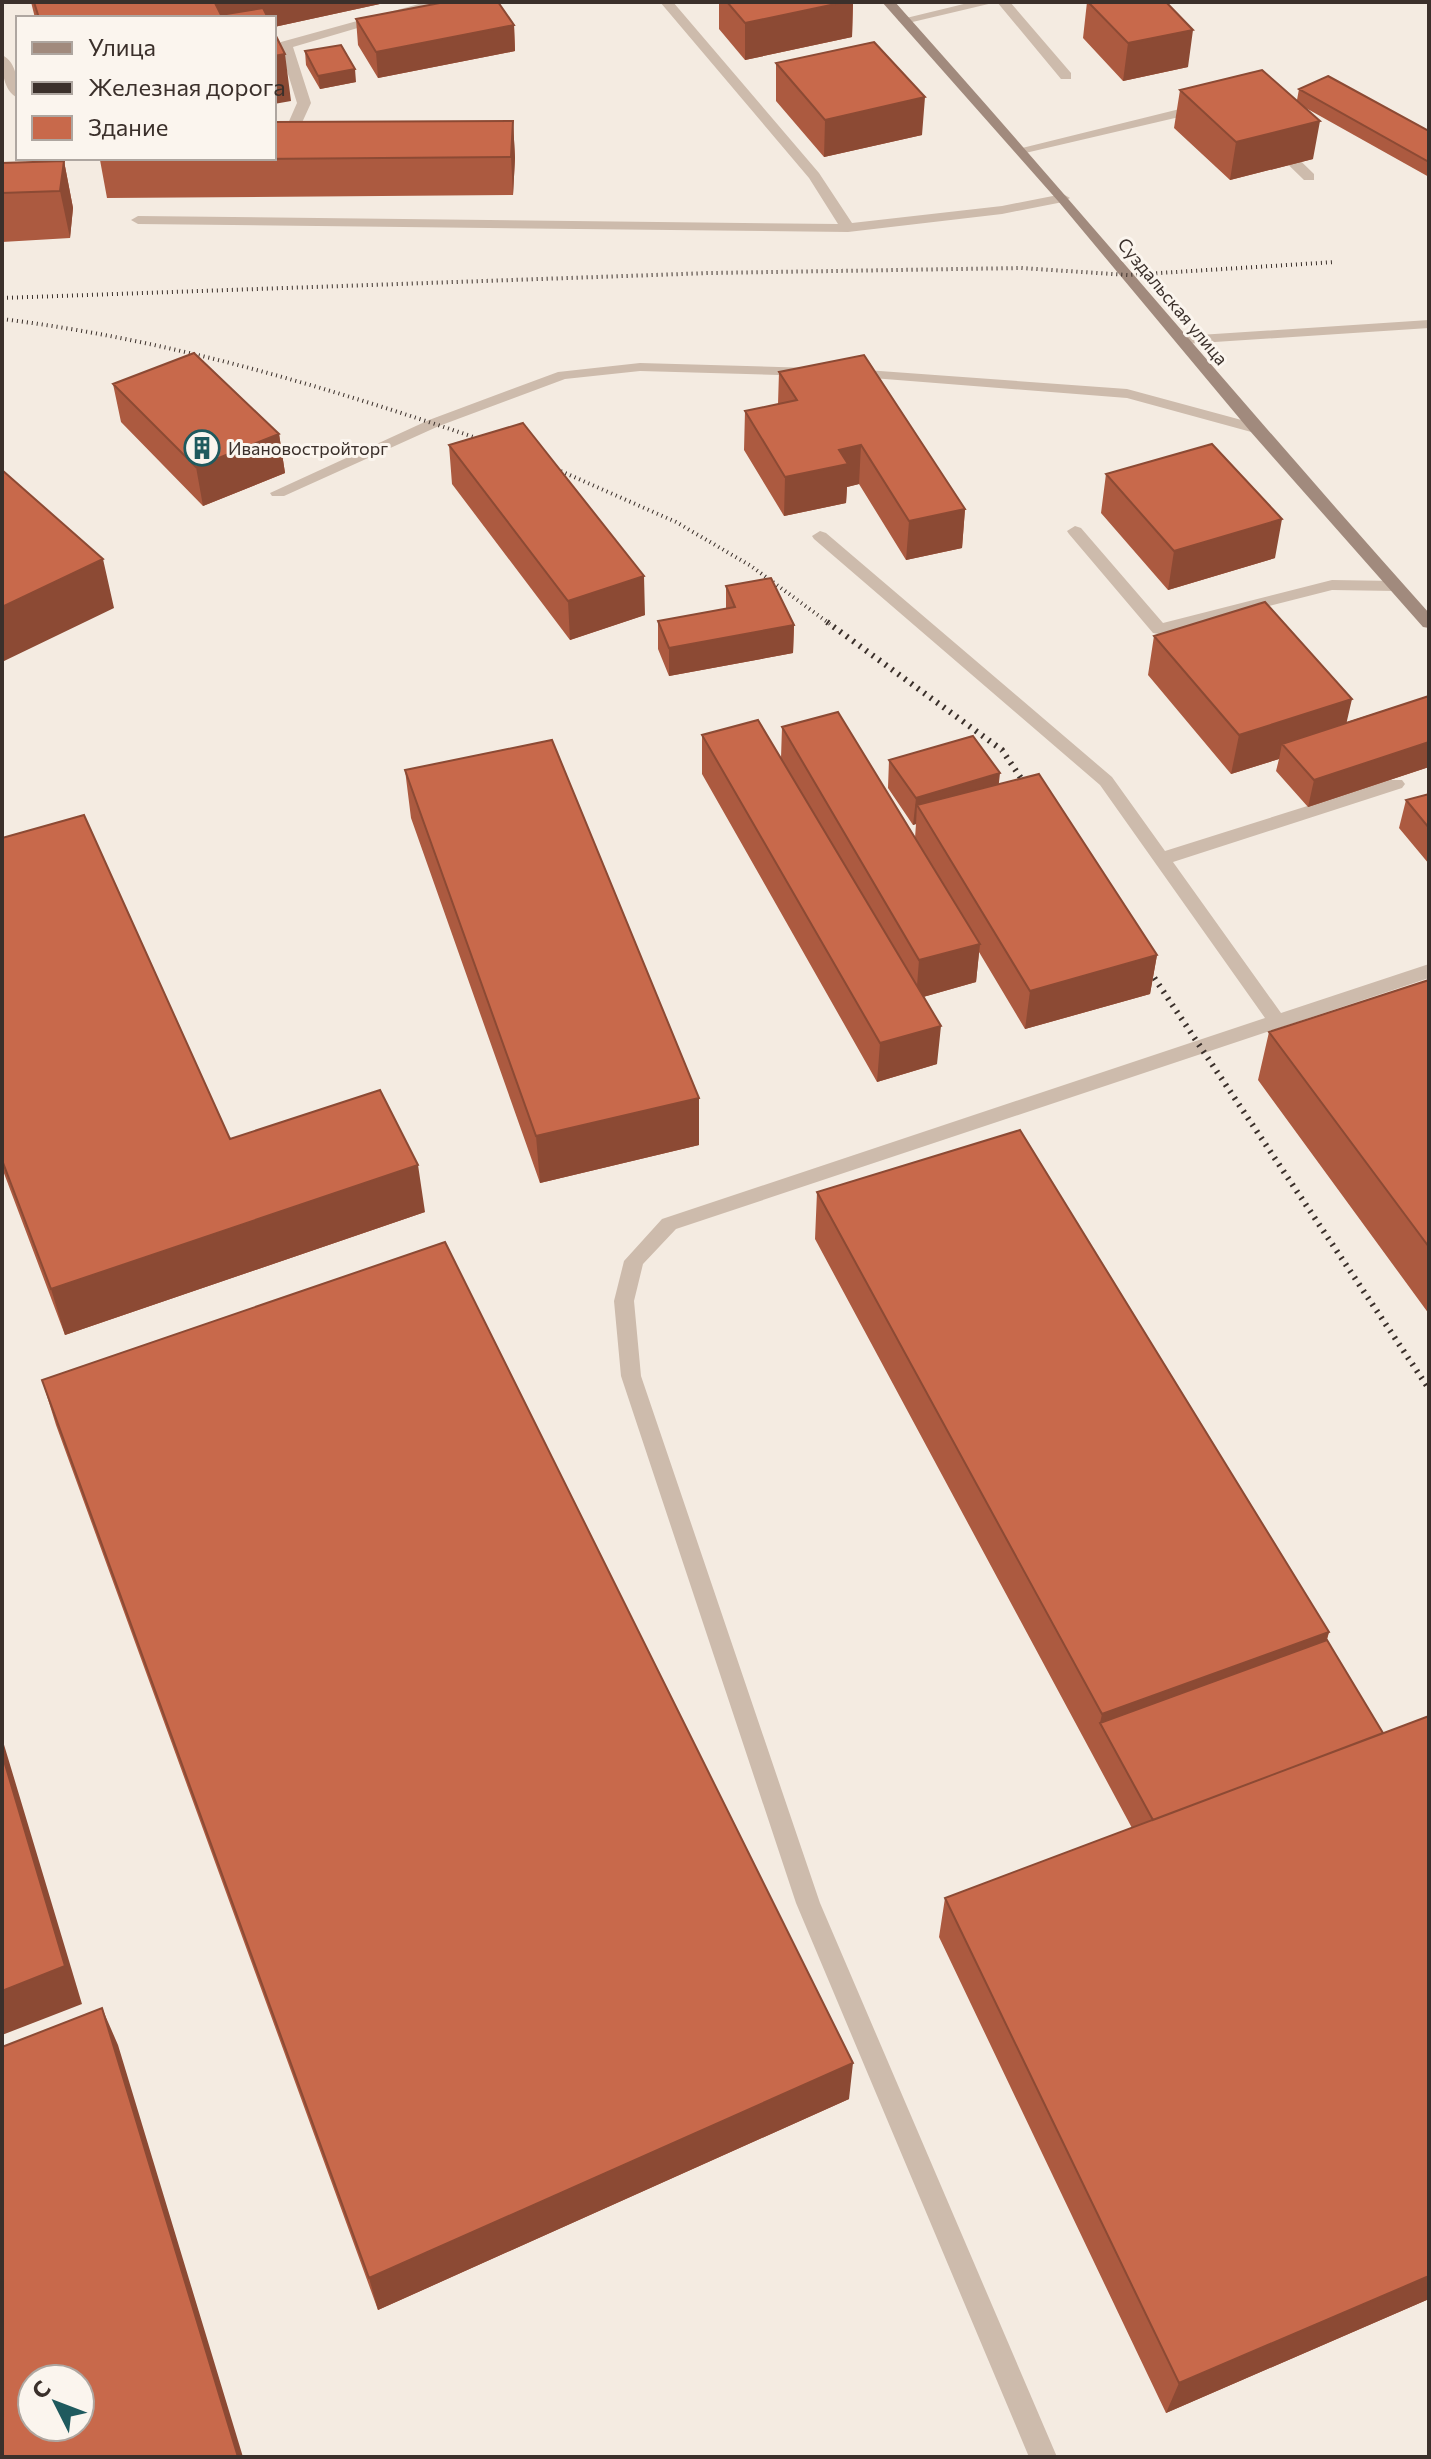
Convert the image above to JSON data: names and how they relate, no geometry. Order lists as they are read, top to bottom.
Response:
{
  "streets": {
    "main road": ["Суздальская улица"]
  },
  "places": {
    "building": ["Ивановостройторг"]
  },
  "legend": ["Улица", "Железная дорога", "Здание"],
  "north": "top left"
}
